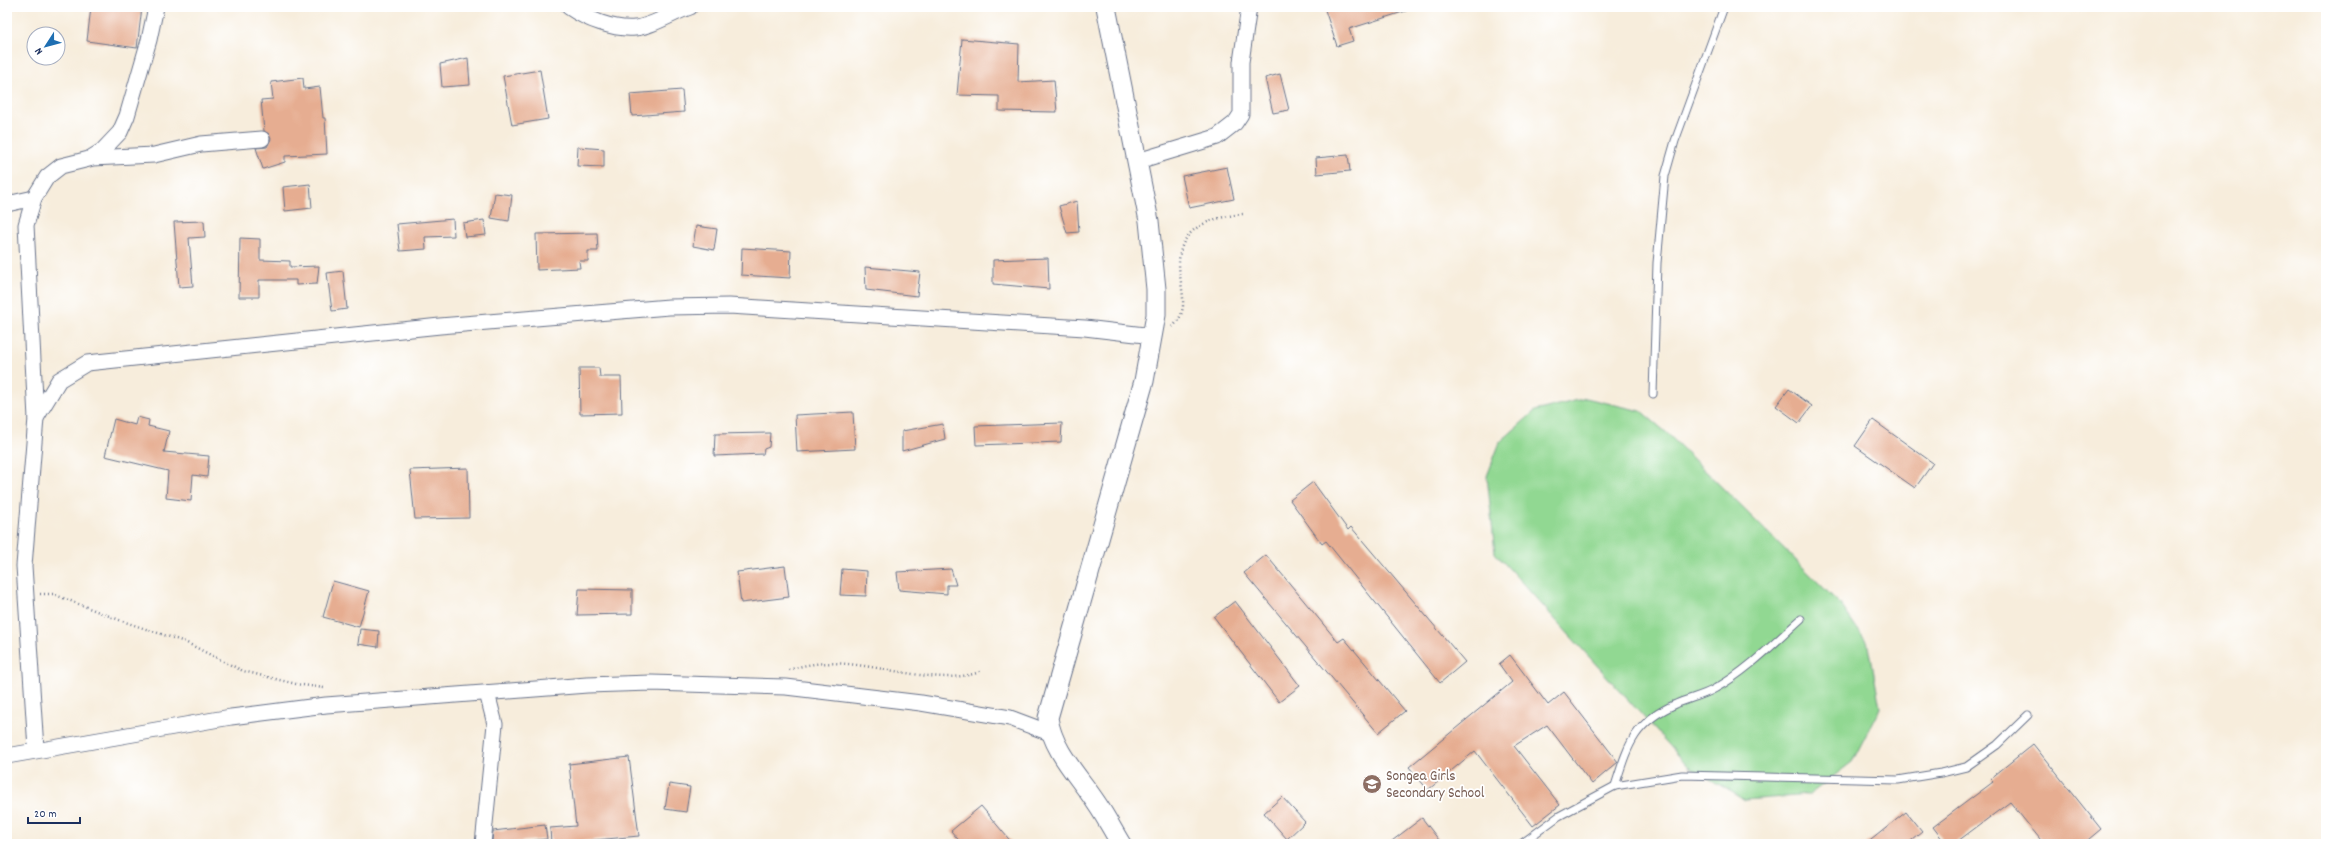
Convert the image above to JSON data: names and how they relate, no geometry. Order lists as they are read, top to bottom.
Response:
{
  "places": {
    "school or university": ["Songea Girls Secondary School"]
  },
  "scale_bar": "20 m",
  "north": "bottom left"
}
